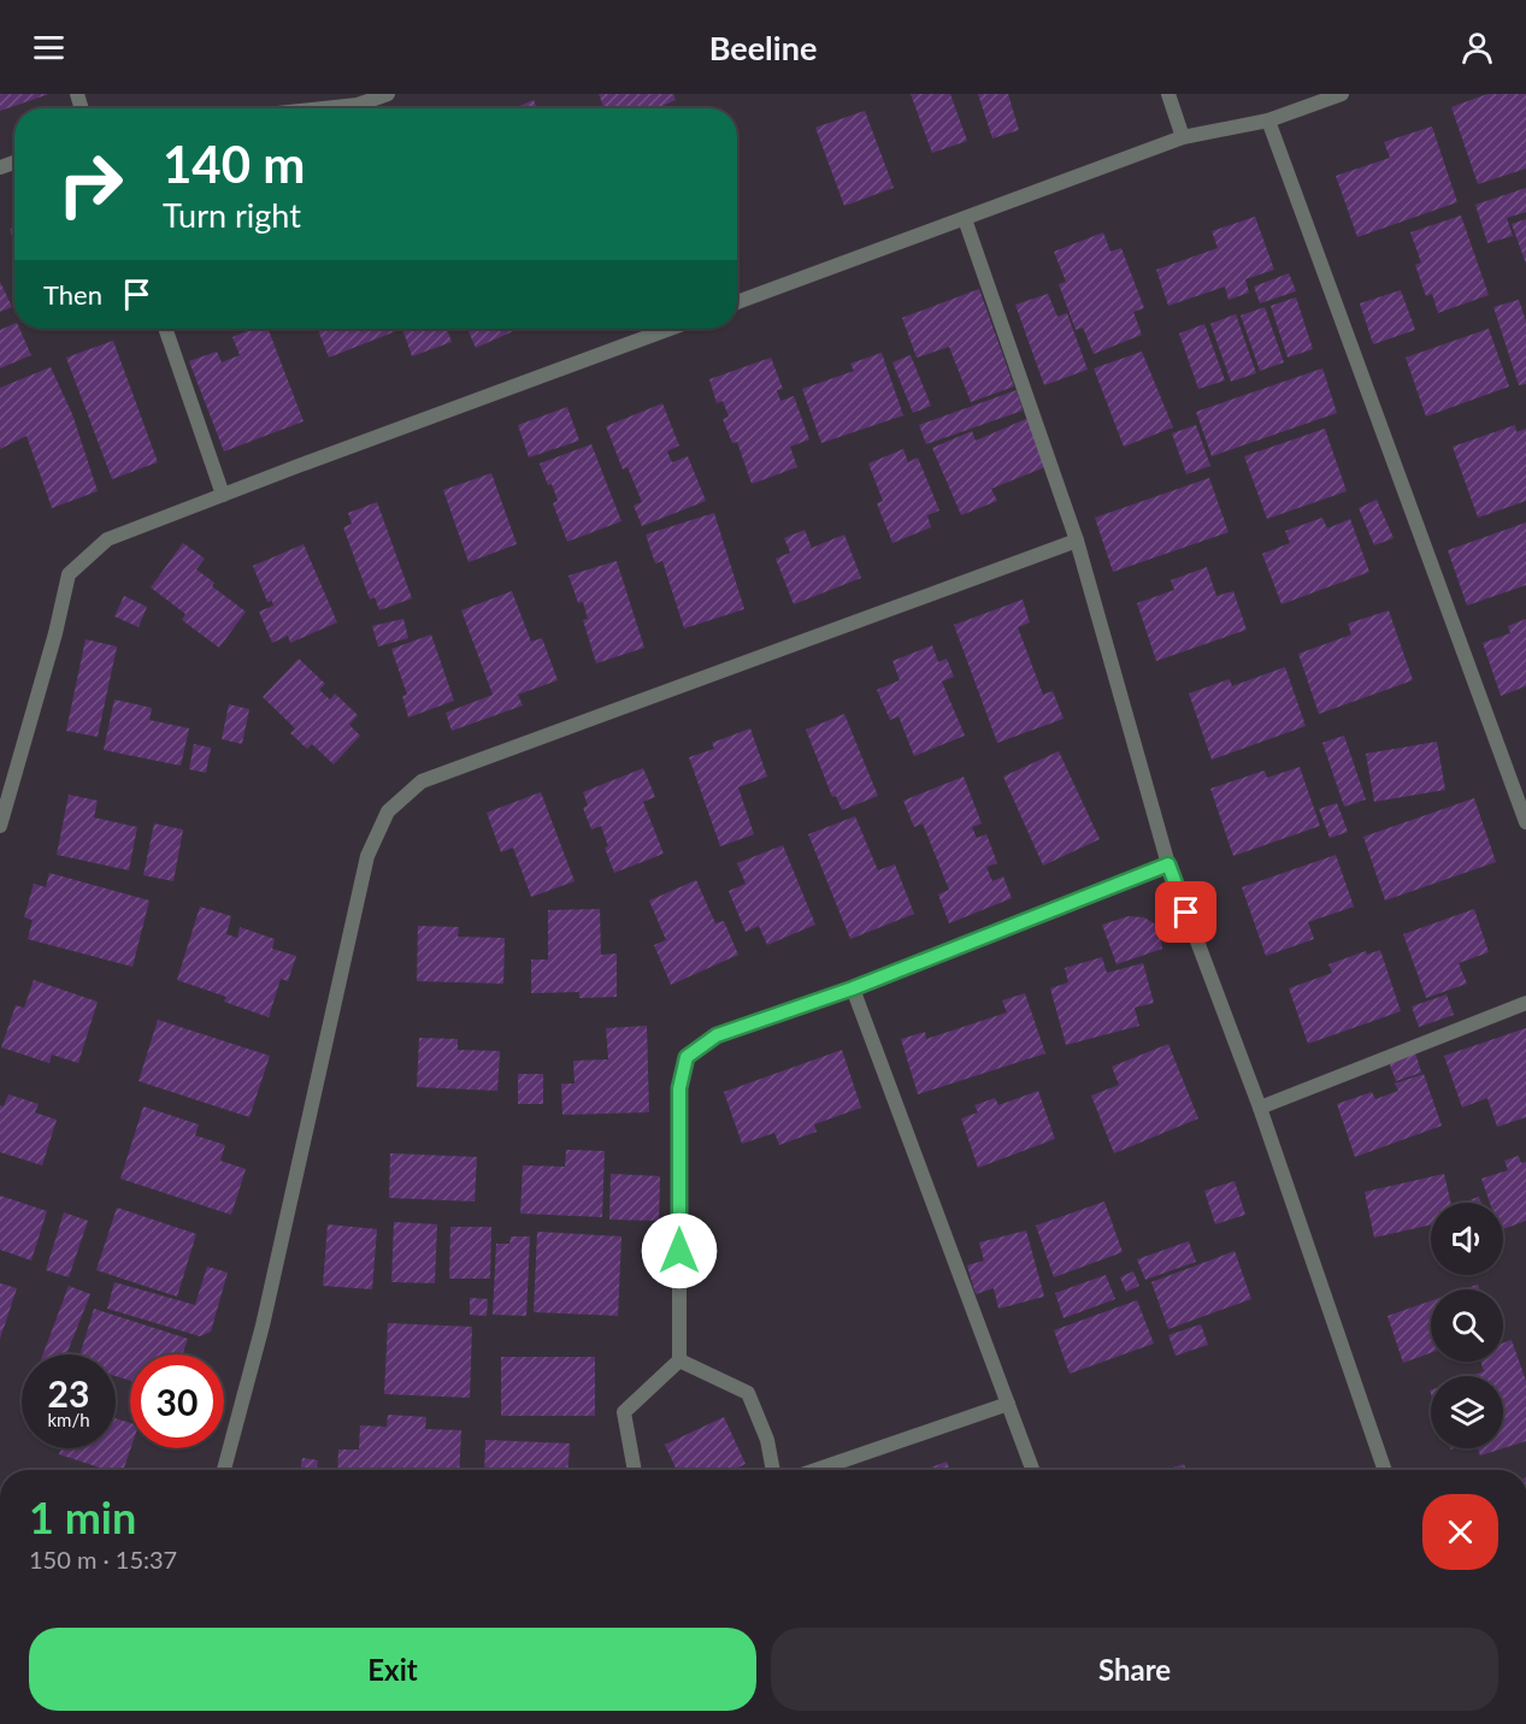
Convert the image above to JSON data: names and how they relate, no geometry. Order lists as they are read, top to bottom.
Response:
{
  "page": {
    "header": "Beeline",
    "turn": ["140 m", "Turn right"],
    "then": "Then",
    "speed": "23 km/h",
    "limit": "30",
    "heading": ["1 min", "150 m · 15:37"],
    "buttons": ["Exit", "Share"]
  }
}
